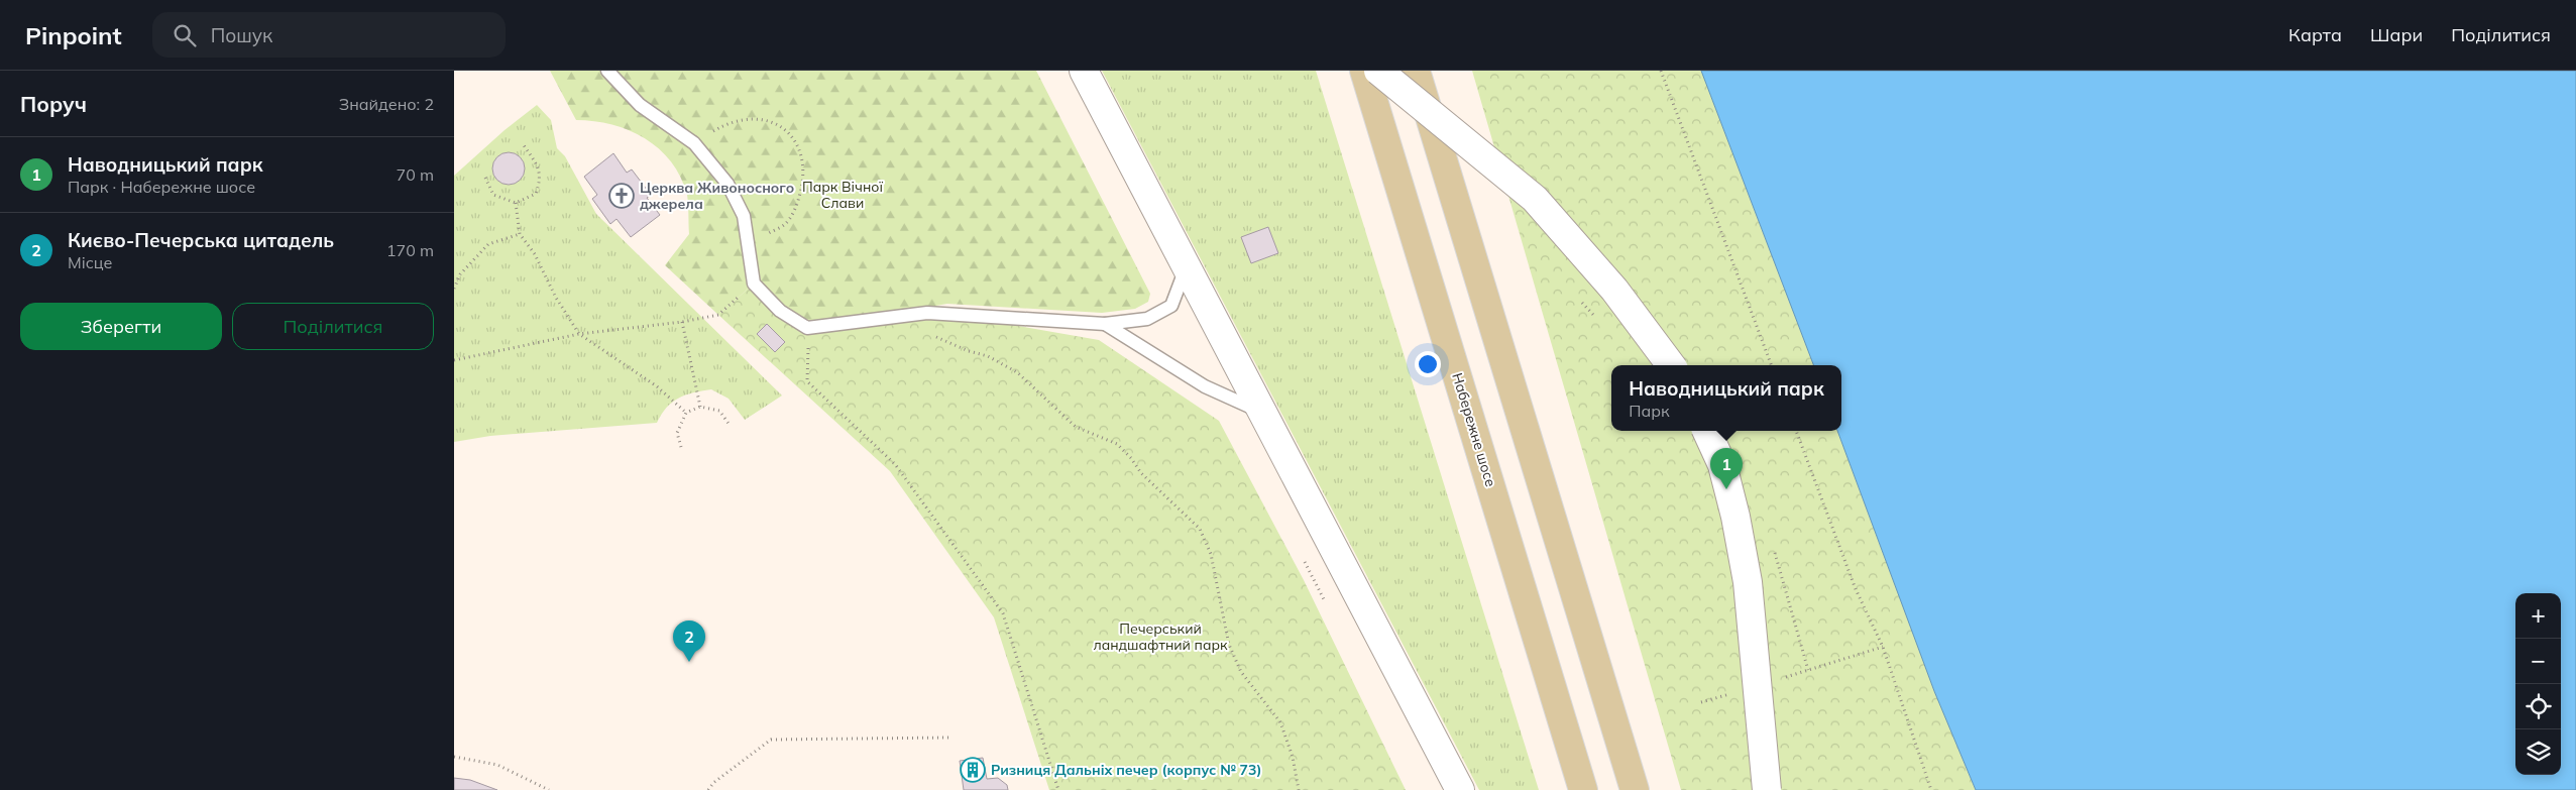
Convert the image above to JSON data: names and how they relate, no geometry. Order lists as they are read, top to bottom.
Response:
{
  "streets": {
    "main road": ["Набережне шосе"]
  },
  "parks": ["Парк Вічної Слави", "Печерський ландшафтний парк"],
  "places": {
    "church": ["Церква Живоносного джерела"],
    "building": ["Ризниця Дальніх печер (корпус № 73)"]
  },
  "page": {
    "header": "Pinpoint",
    "search": "Пошук",
    "nav": ["Карта", "Шари", "Поділитися"],
    "heading": ["Поруч", "Знайдено: 2"],
    "list": [
      {
        "mark": "1",
        "name": "Наводницький парк",
        "note": "Парк · Набережне шосе",
        "value": "70 m"
      },
      {
        "mark": "2",
        "name": "Києво-Печерська цитадель",
        "note": "Місце",
        "value": "170 m"
      }
    ],
    "buttons": ["Зберегти", "Поділитися"],
    "popup": ["Наводницький парк", "Парк"],
    "pins": ["1", "2"],
    "map_buttons": ["+", "−"]
  }
}
